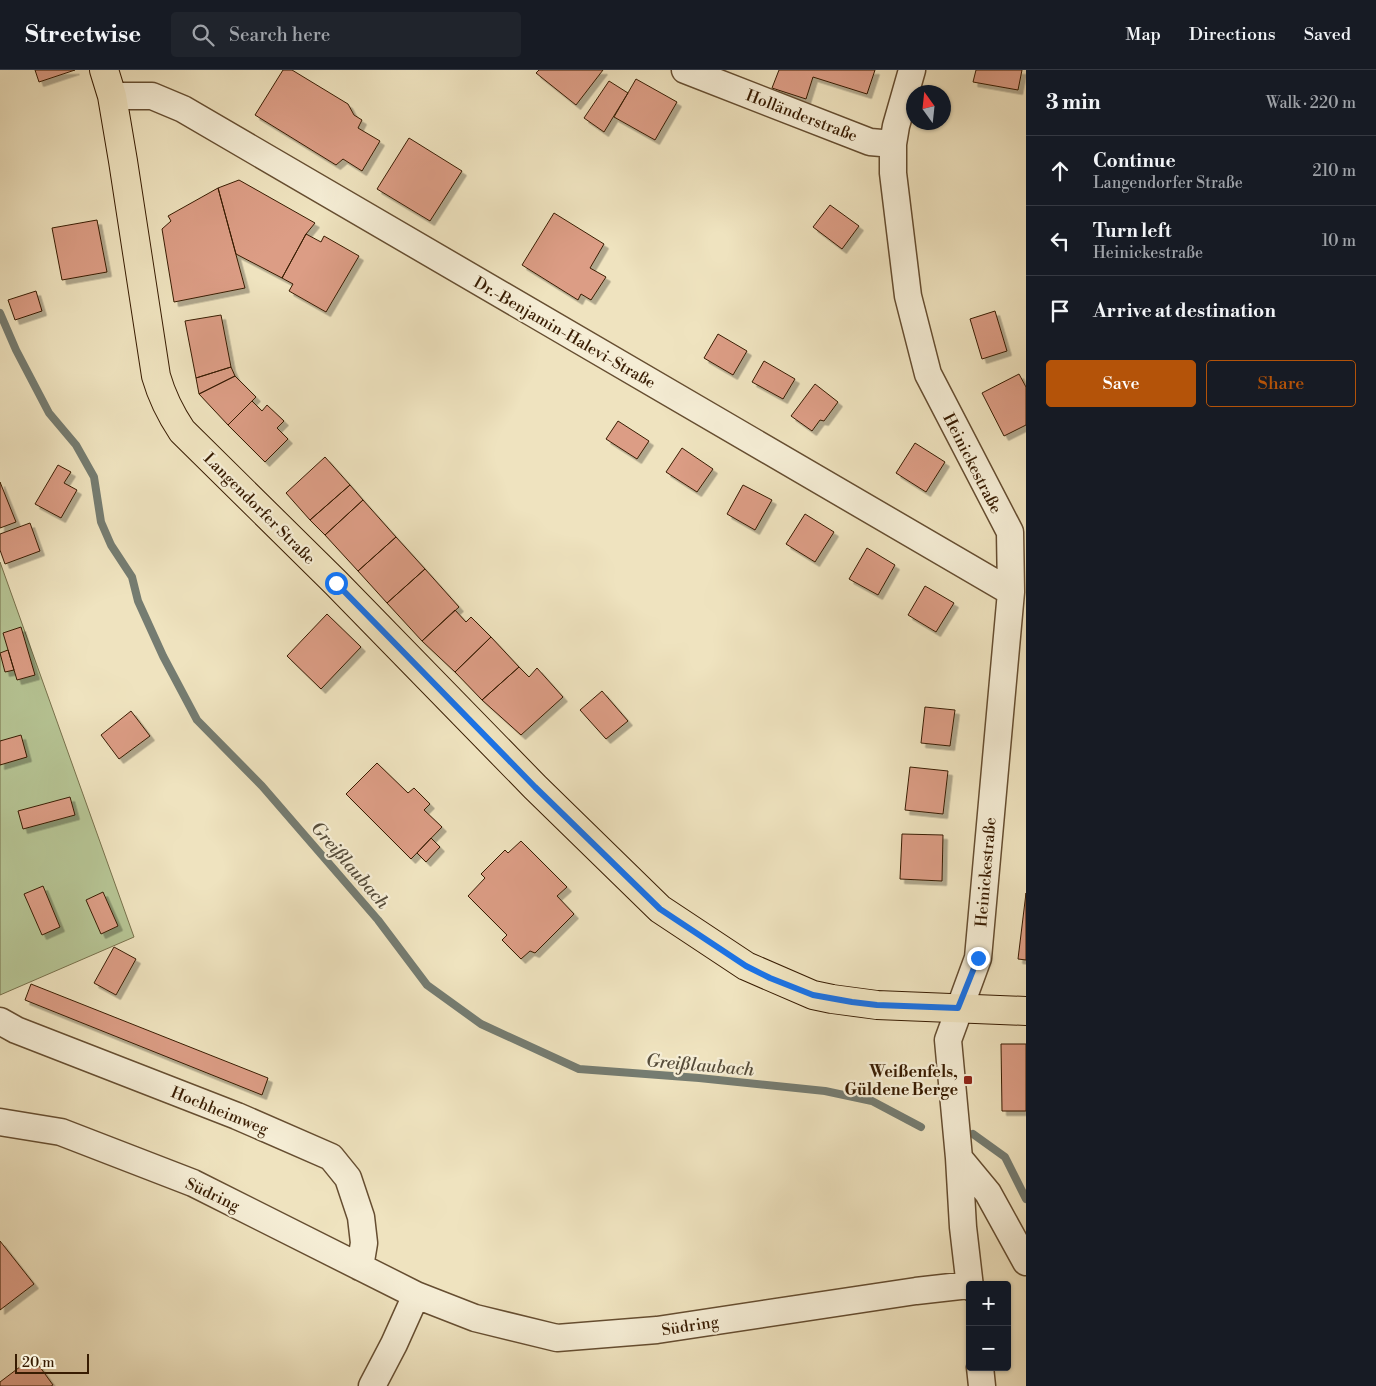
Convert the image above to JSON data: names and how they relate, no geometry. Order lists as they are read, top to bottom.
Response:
{
  "streets": {
    "main road": ["Langendorfer Straße"],
    "street": [
      "Holländerstraße",
      "Dr.-Benjamin-Halevi-Straße",
      "Heinickestraße",
      "Hochheimweg",
      "Südring"
    ]
  },
  "crossings": [
    ["Holländerstraße", "Heinickestraße"],
    ["Dr.-Benjamin-Halevi-Straße", "Heinickestraße"],
    ["Dr.-Benjamin-Halevi-Straße", "Langendorfer Straße"],
    ["Heinickestraße", "Langendorfer Straße"],
    ["Hochheimweg", "Südring"]
  ],
  "water": ["Greißlaubach"],
  "places": {
    "transit": ["Weißenfels, Güldene Berge"]
  },
  "scale_bar": "20 m",
  "north": "top",
  "page": {
    "header": "Streetwise",
    "search": "Search here",
    "nav": ["Map", "Directions", "Saved"],
    "heading": ["3 min", "Walk · 220 m"],
    "list": [
      ["Continue", "Langendorfer Straße", "210 m"],
      ["Turn left", "Heinickestraße", "10 m"],
      "Arrive at destination"
    ],
    "buttons": ["Save", "Share"],
    "map_buttons": ["+", "−"],
    "scale": "20 m"
  }
}
